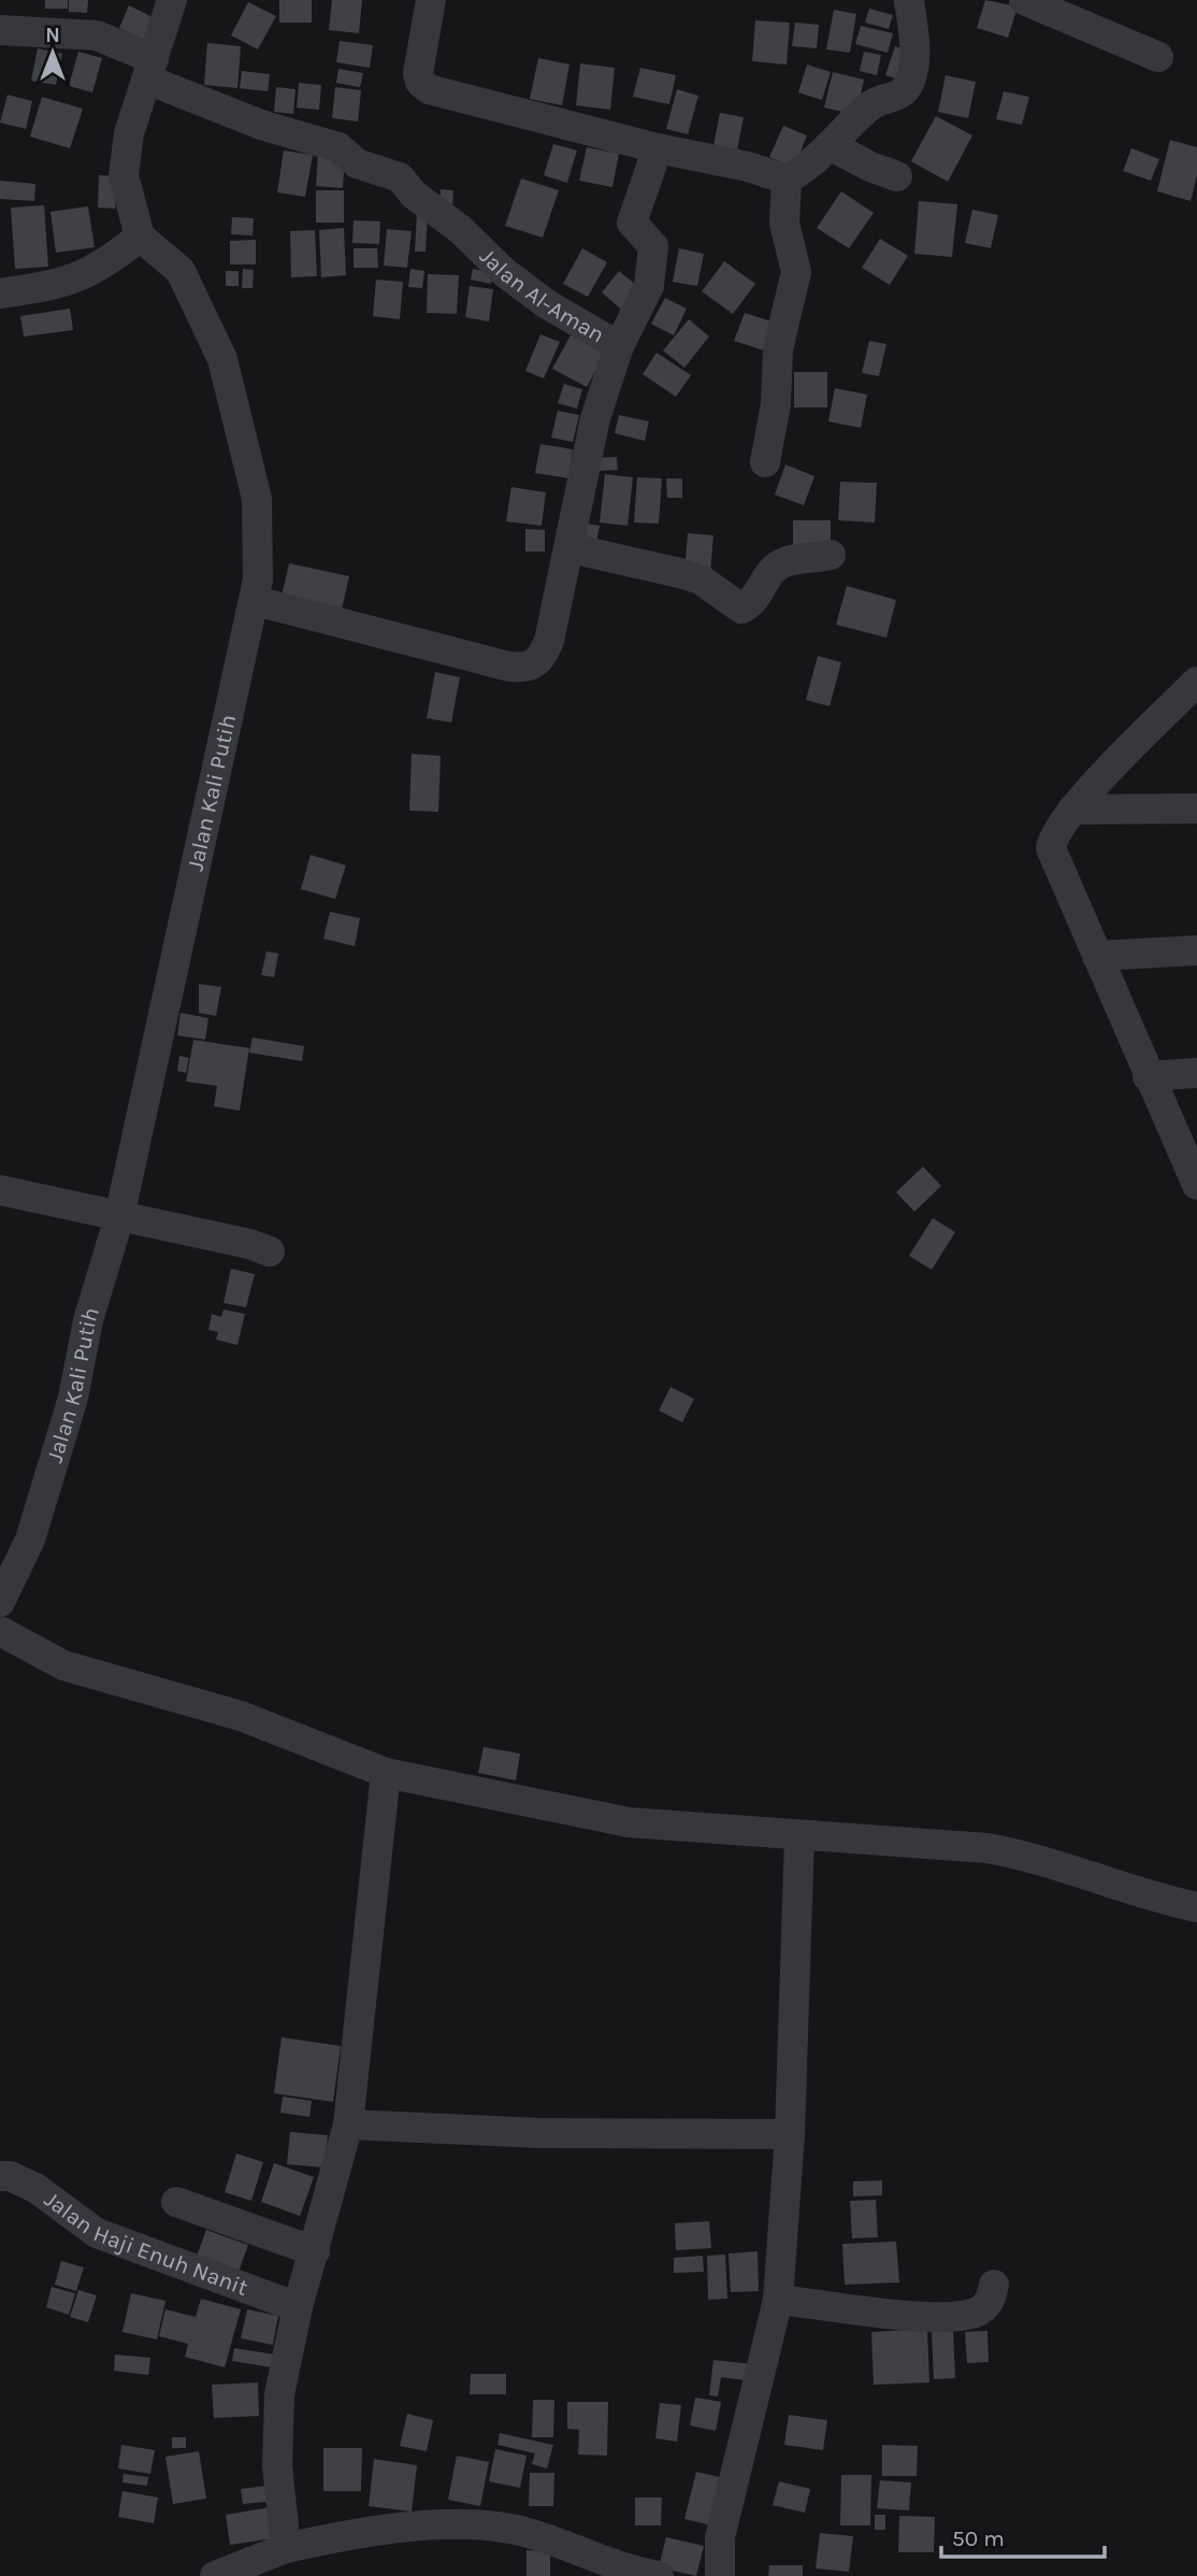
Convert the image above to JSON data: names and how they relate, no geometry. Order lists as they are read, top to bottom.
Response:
{
  "streets": {
    "street": ["Jalan Al-Aman", "Jalan Kali Putih", "Jalan Haji Enuh Nanit"]
  },
  "scale_bar": "50 m",
  "north": "top"
}
